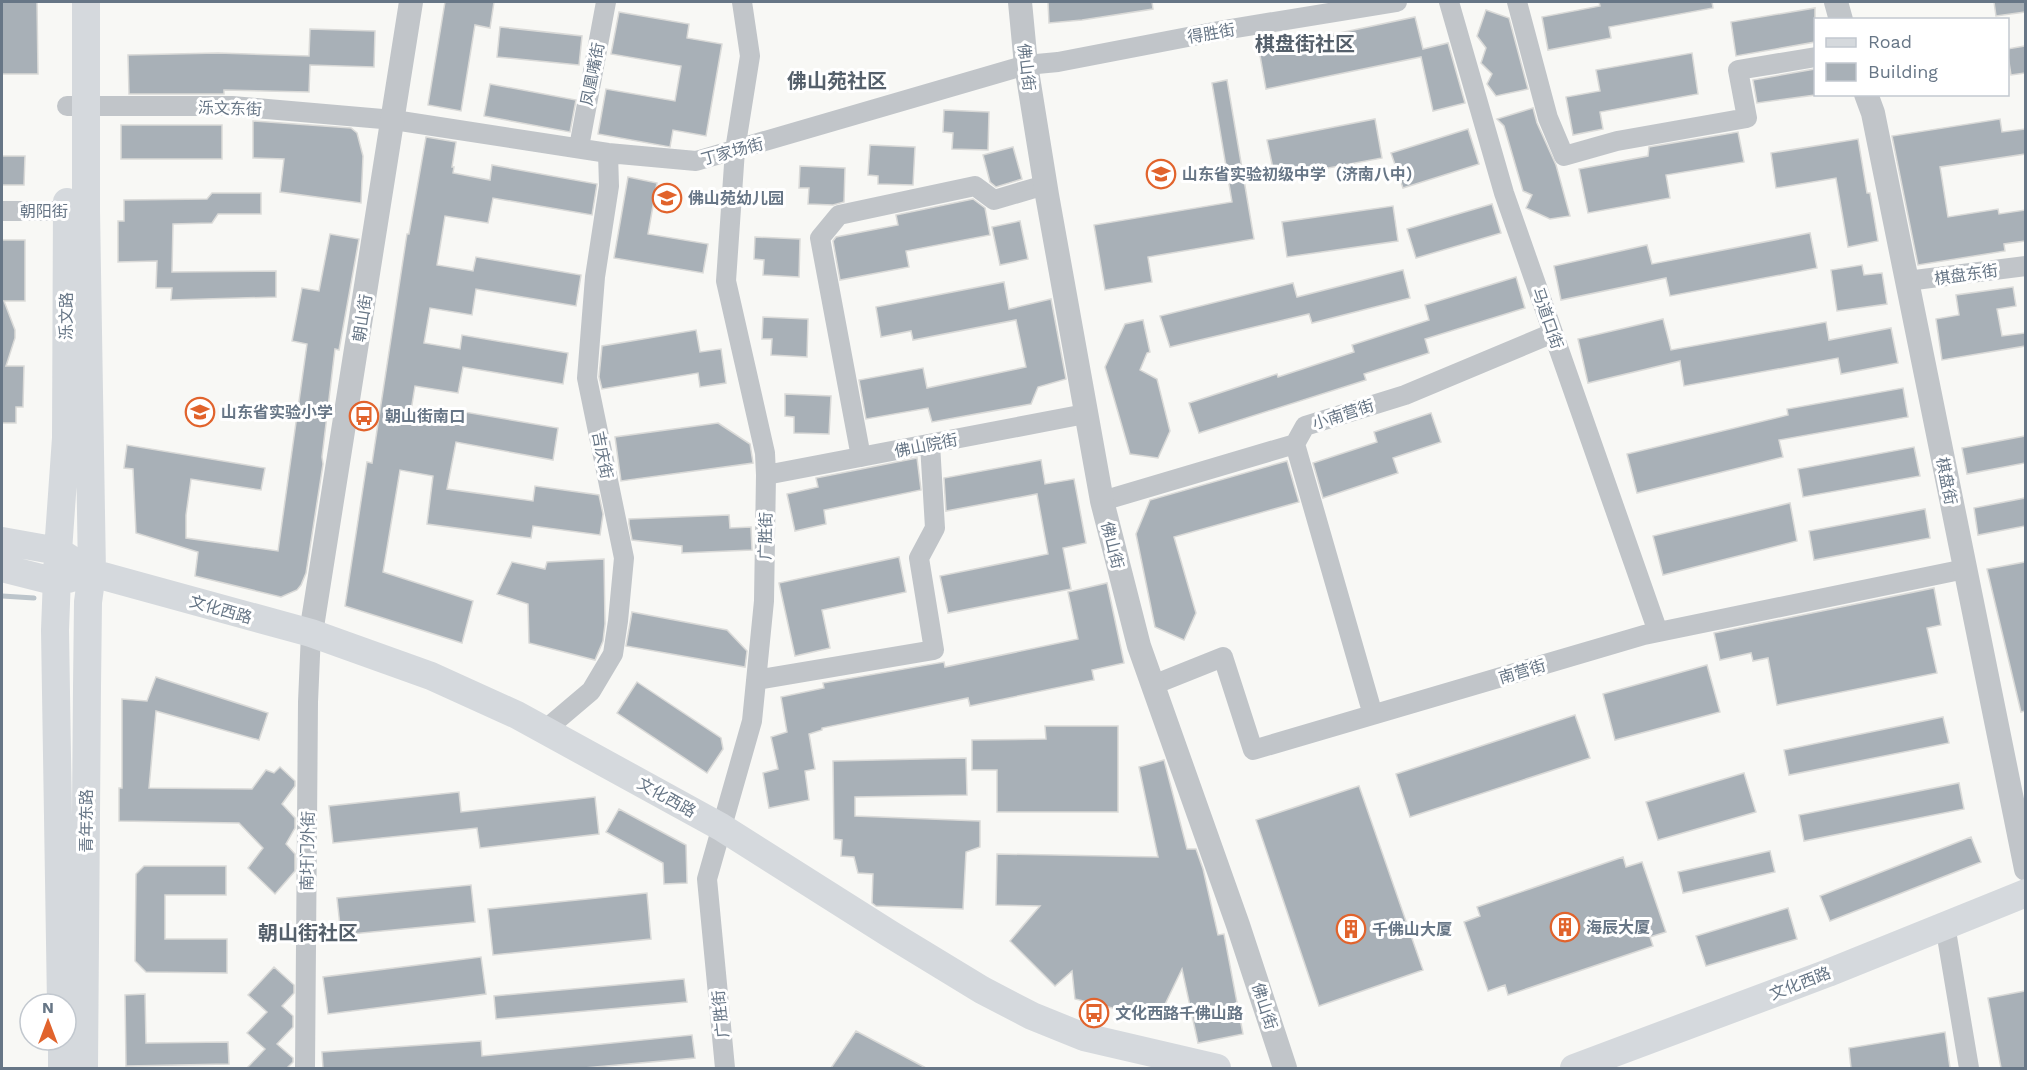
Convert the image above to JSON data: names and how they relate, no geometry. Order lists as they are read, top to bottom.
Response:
{
  "streets": {
    "main road": ["泺文路", "文化西路", "青年东路"],
    "street": [
      "得胜街",
      "佛山街",
      "凤凰嘴街",
      "泺文东街",
      "丁家场街",
      "朝阳街",
      "棋盘东街",
      "朝山街",
      "马道口街",
      "小南营街",
      "佛山院街",
      "吉庆街",
      "棋盘街",
      "广胜街",
      "南营街",
      "南圩门外街"
    ]
  },
  "crossings": [
    ["得胜街", "佛山街"],
    ["得胜街", "丁家场街"],
    ["佛山街", "丁家场街"],
    ["佛山街", "小南营街"],
    ["佛山街", "佛山院街"],
    ["佛山街", "南营街"],
    ["凤凰嘴街", "丁家场街"],
    ["泺文东街", "丁家场街"],
    ["泺文东街", "泺文路"],
    ["泺文东街", "朝山街"],
    ["丁家场街", "朝山街"],
    ["丁家场街", "吉庆街"],
    ["丁家场街", "广胜街"],
    ["朝阳街", "泺文路"],
    ["棋盘东街", "棋盘街"],
    ["泺文路", "文化西路"],
    ["泺文路", "青年东路"],
    ["朝山街", "文化西路"],
    ["朝山街", "南圩门外街"],
    ["马道口街", "小南营街"],
    ["马道口街", "南营街"],
    ["佛山院街", "广胜街"],
    ["吉庆街", "文化西路"],
    ["棋盘街", "南营街"],
    ["广胜街", "文化西路"],
    ["文化西路", "青年东路"],
    ["文化西路", "南圩门外街"]
  ],
  "districts": ["棋盘街社区", "佛山苑社区", "朝山街社区"],
  "places": {
    "school or university": ["山东省实验初级中学（济南八中）", "佛山苑幼儿园", "山东省实验小学"],
    "bus stop": ["朝山街南口", "文化西路千佛山路"],
    "building": ["海辰大厦", "千佛山大厦"]
  },
  "legend": ["Road", "Building"],
  "north": "top"
}
